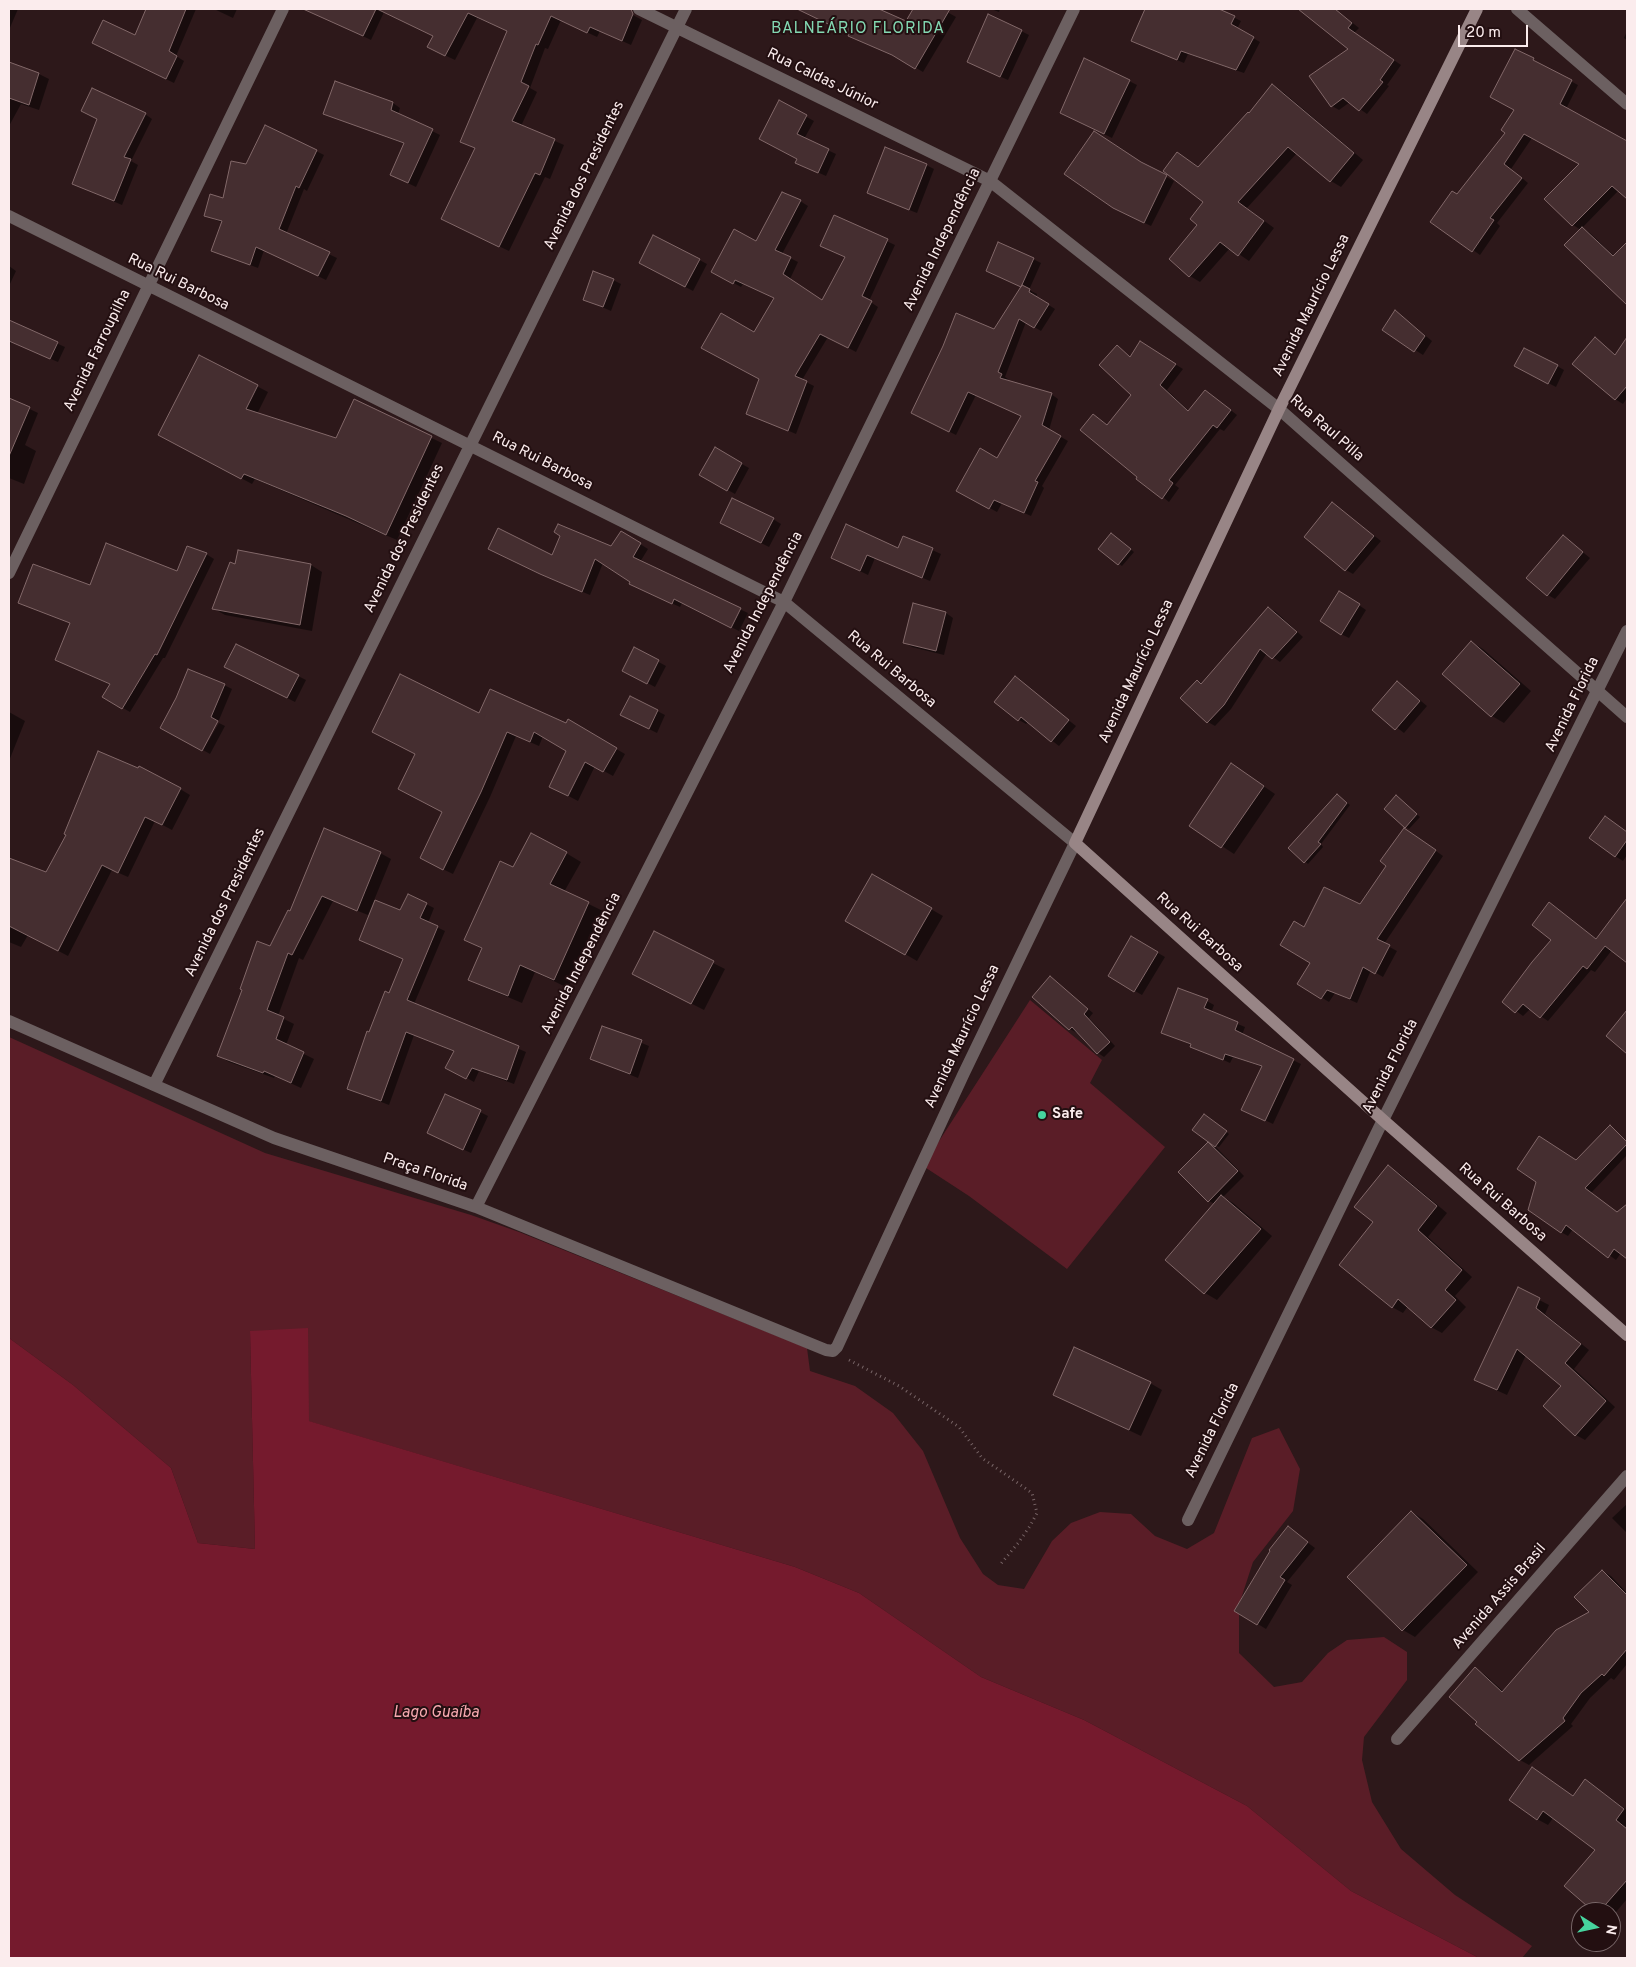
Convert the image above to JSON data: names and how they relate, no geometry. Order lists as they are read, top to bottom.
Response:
{
  "streets": {
    "street": [
      "Rua Caldas Júnior",
      "Avenida dos Presidentes",
      "Avenida Independência",
      "Rua Rui Barbosa",
      "Avenida Maurício Lessa",
      "Avenida Farroupilha",
      "Rua Raul Pilla",
      "Avenida Florida",
      "Praça Florida",
      "Avenida Assis Brasil"
    ]
  },
  "crossings": [
    ["Rua Caldas Júnior", "Avenida dos Presidentes"],
    ["Rua Caldas Júnior", "Avenida Independência"],
    ["Rua Caldas Júnior", "Rua Raul Pilla"],
    ["Avenida dos Presidentes", "Rua Rui Barbosa"],
    ["Avenida dos Presidentes", "Praça Florida"],
    ["Avenida Independência", "Rua Rui Barbosa"],
    ["Avenida Independência", "Rua Raul Pilla"],
    ["Avenida Independência", "Praça Florida"],
    ["Rua Rui Barbosa", "Avenida Maurício Lessa"],
    ["Rua Rui Barbosa", "Avenida Farroupilha"],
    ["Rua Rui Barbosa", "Avenida Florida"],
    ["Avenida Maurício Lessa", "Rua Raul Pilla"],
    ["Avenida Maurício Lessa", "Praça Florida"],
    ["Rua Raul Pilla", "Avenida Florida"]
  ],
  "districts": ["BALNEÁRIO FLORIDA"],
  "water": ["Lago Guaíba"],
  "places": ["Safe"],
  "scale_bar": "20 m",
  "north": "right"
}
